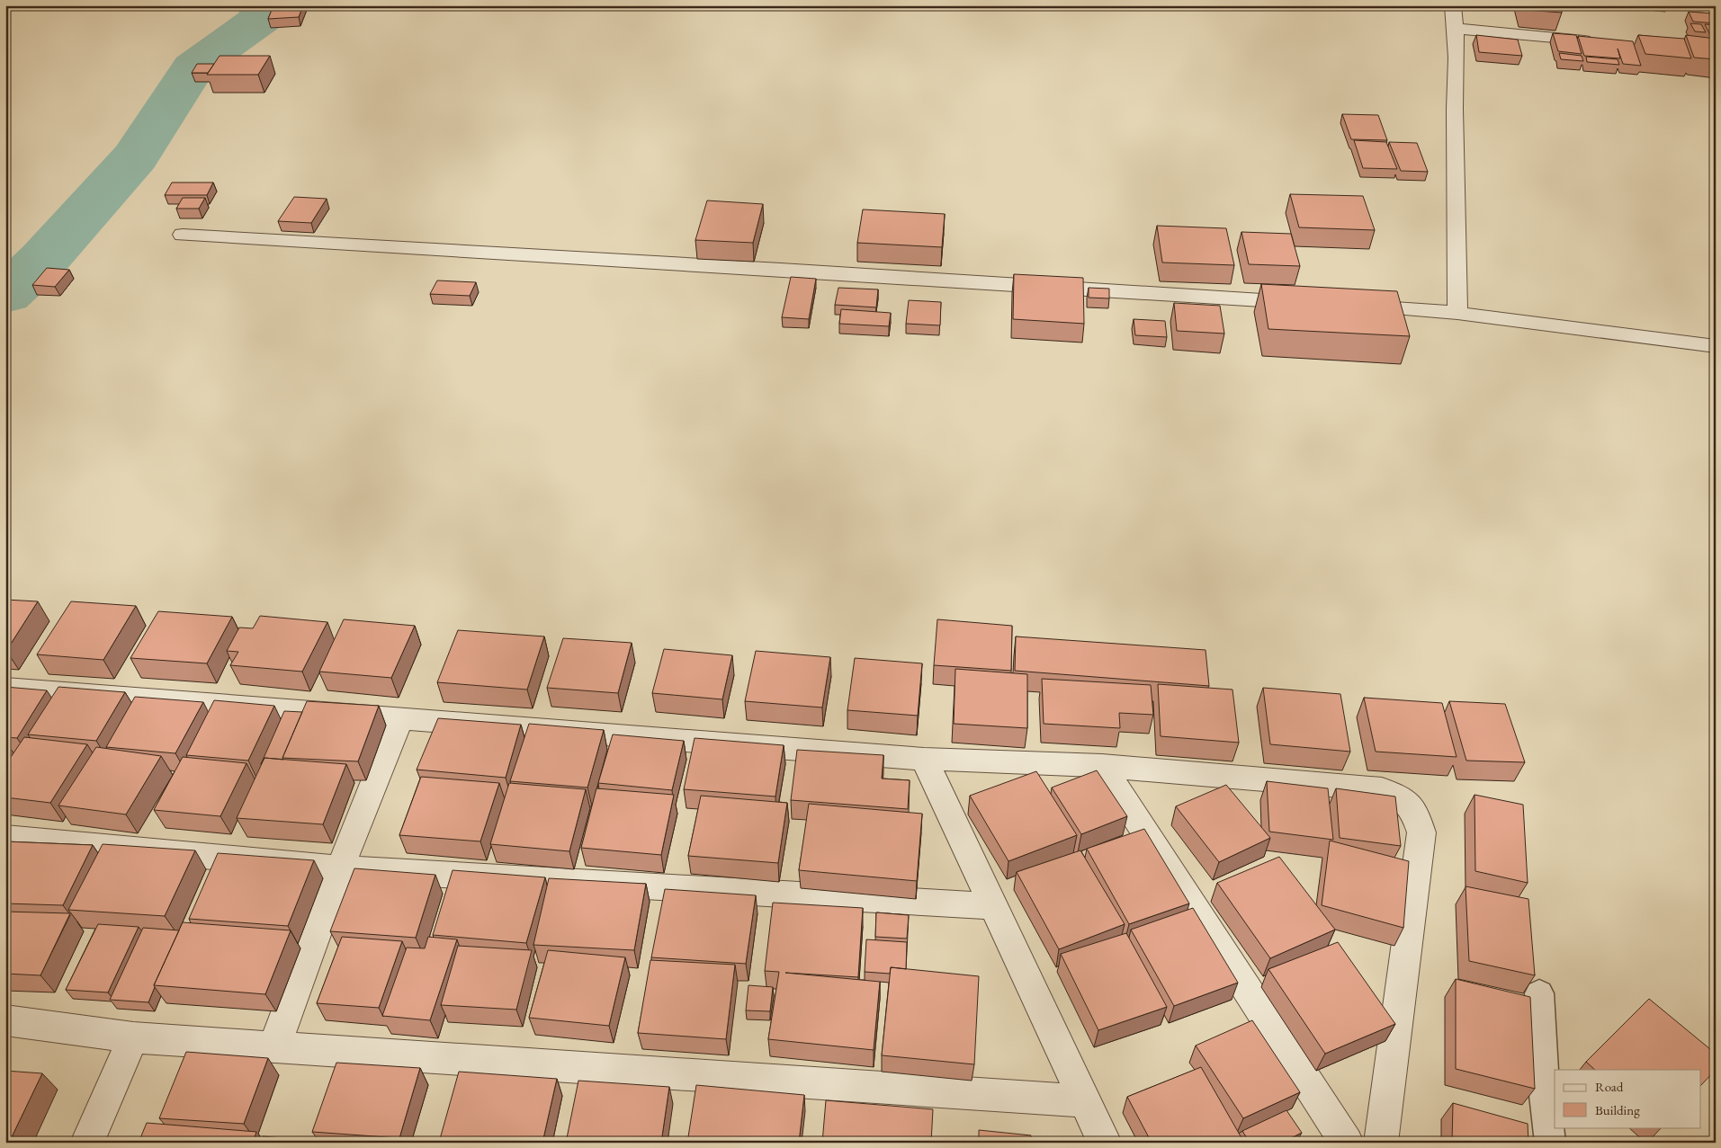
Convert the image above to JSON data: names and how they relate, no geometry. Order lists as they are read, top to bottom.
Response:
{
  "legend": ["Road", "Building"]
}
